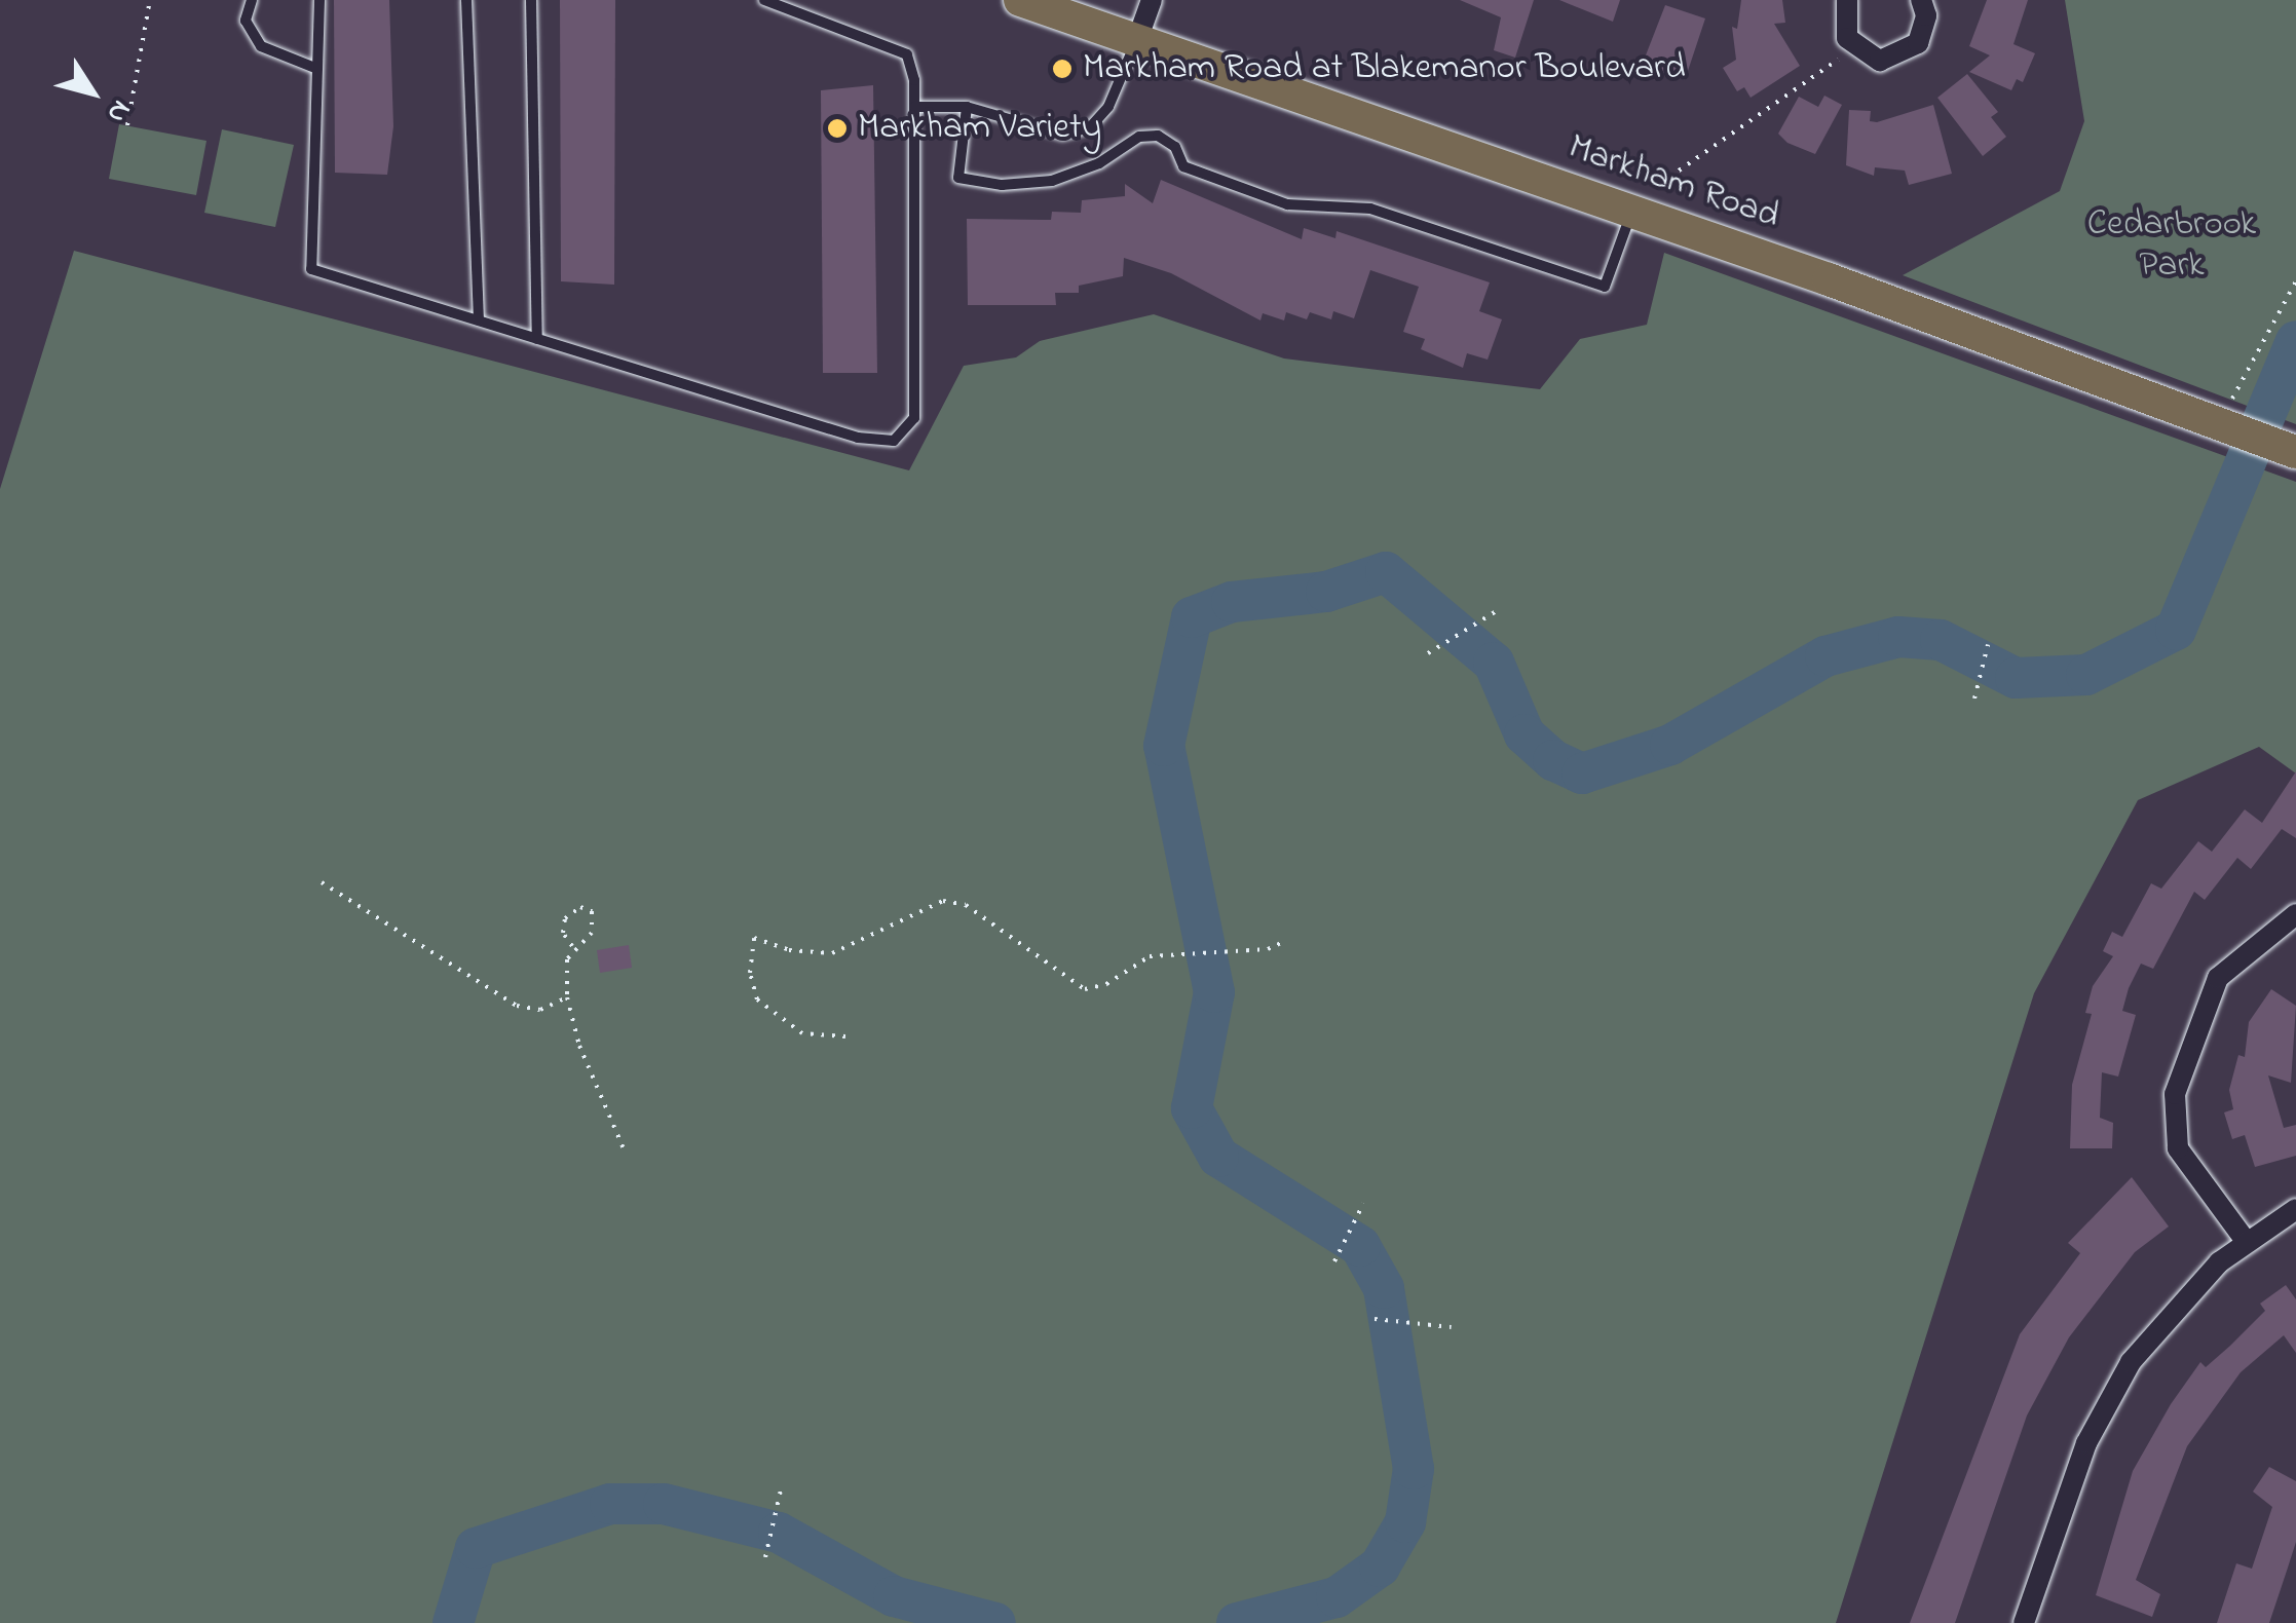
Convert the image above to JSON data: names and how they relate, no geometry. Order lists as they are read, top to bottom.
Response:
{
  "streets": {
    "main road": ["Markham Road"]
  },
  "parks": ["Cedarbrook Park"],
  "places": ["Markham Road at Blakemanor Boulevard", "Markham Variety"],
  "north": "bottom right"
}
